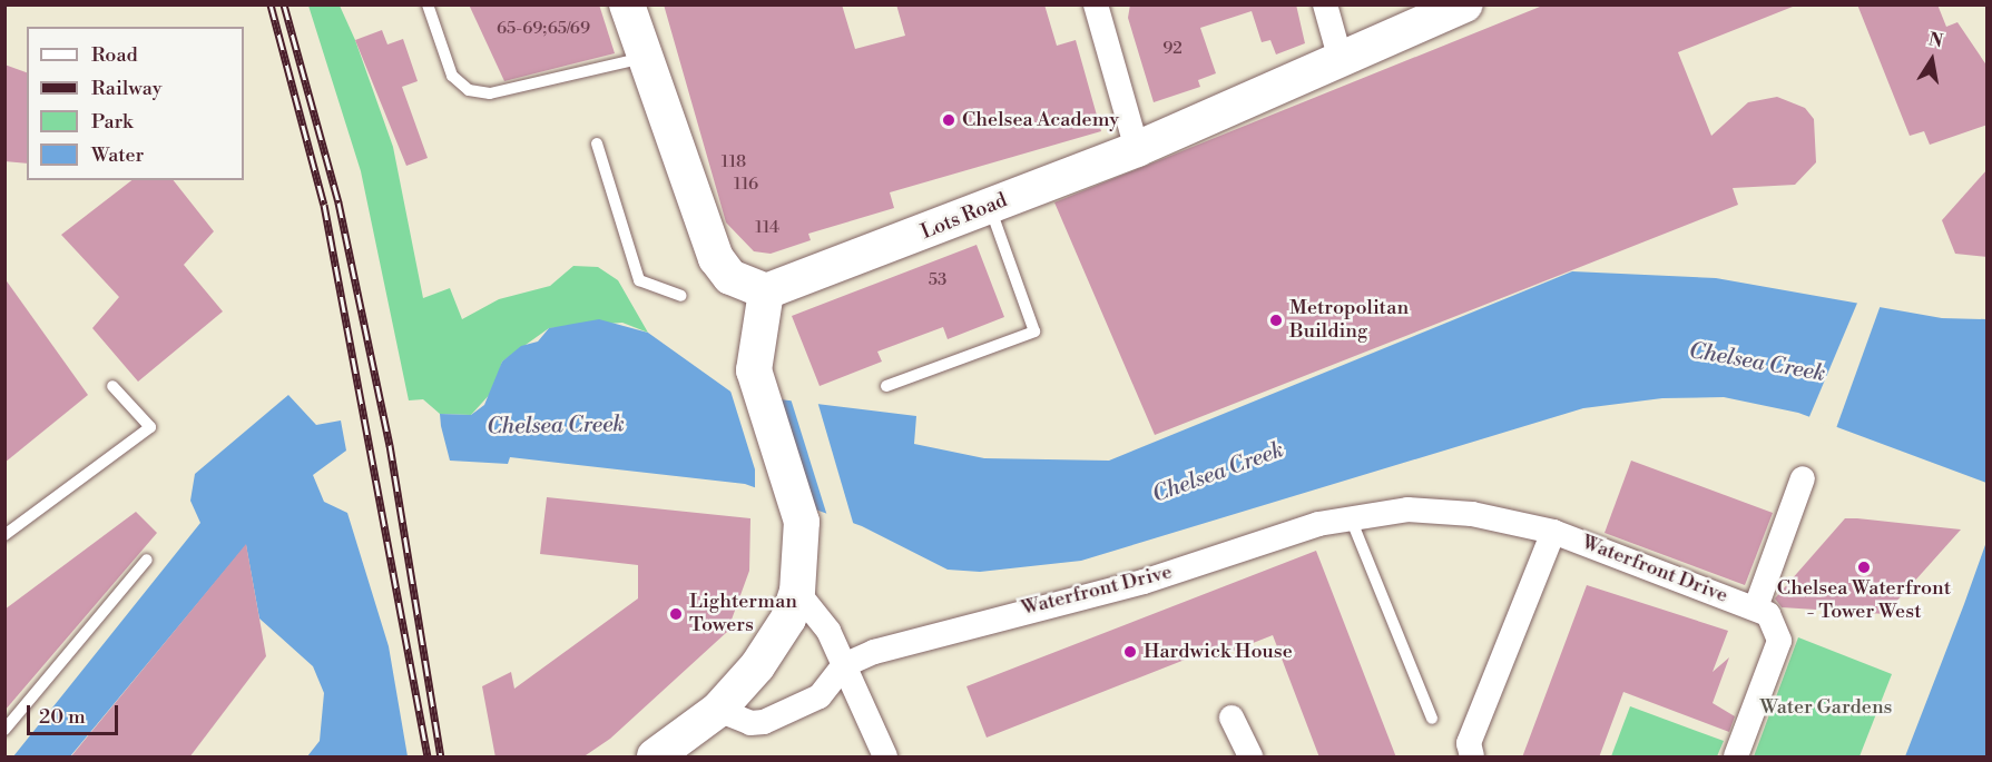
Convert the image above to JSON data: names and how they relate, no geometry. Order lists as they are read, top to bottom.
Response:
{
  "streets": {
    "street": ["Lots Road", "Waterfront Drive"]
  },
  "water": ["Chelsea Creek"],
  "parks": ["Water Gardens"],
  "places": [
    "Chelsea Academy",
    "Metropolitan Building",
    "Chelsea Waterfront - Tower West",
    "Lighterman Towers",
    "Hardwick House"
  ],
  "house_numbers": [
    "65-69;65/69",
    "92",
    "118",
    "116",
    "114",
    "53"
  ],
  "legend": [
    "Road",
    "Railway",
    "Park",
    "Water"
  ],
  "scale_bar": "20 m",
  "north": "top"
}
